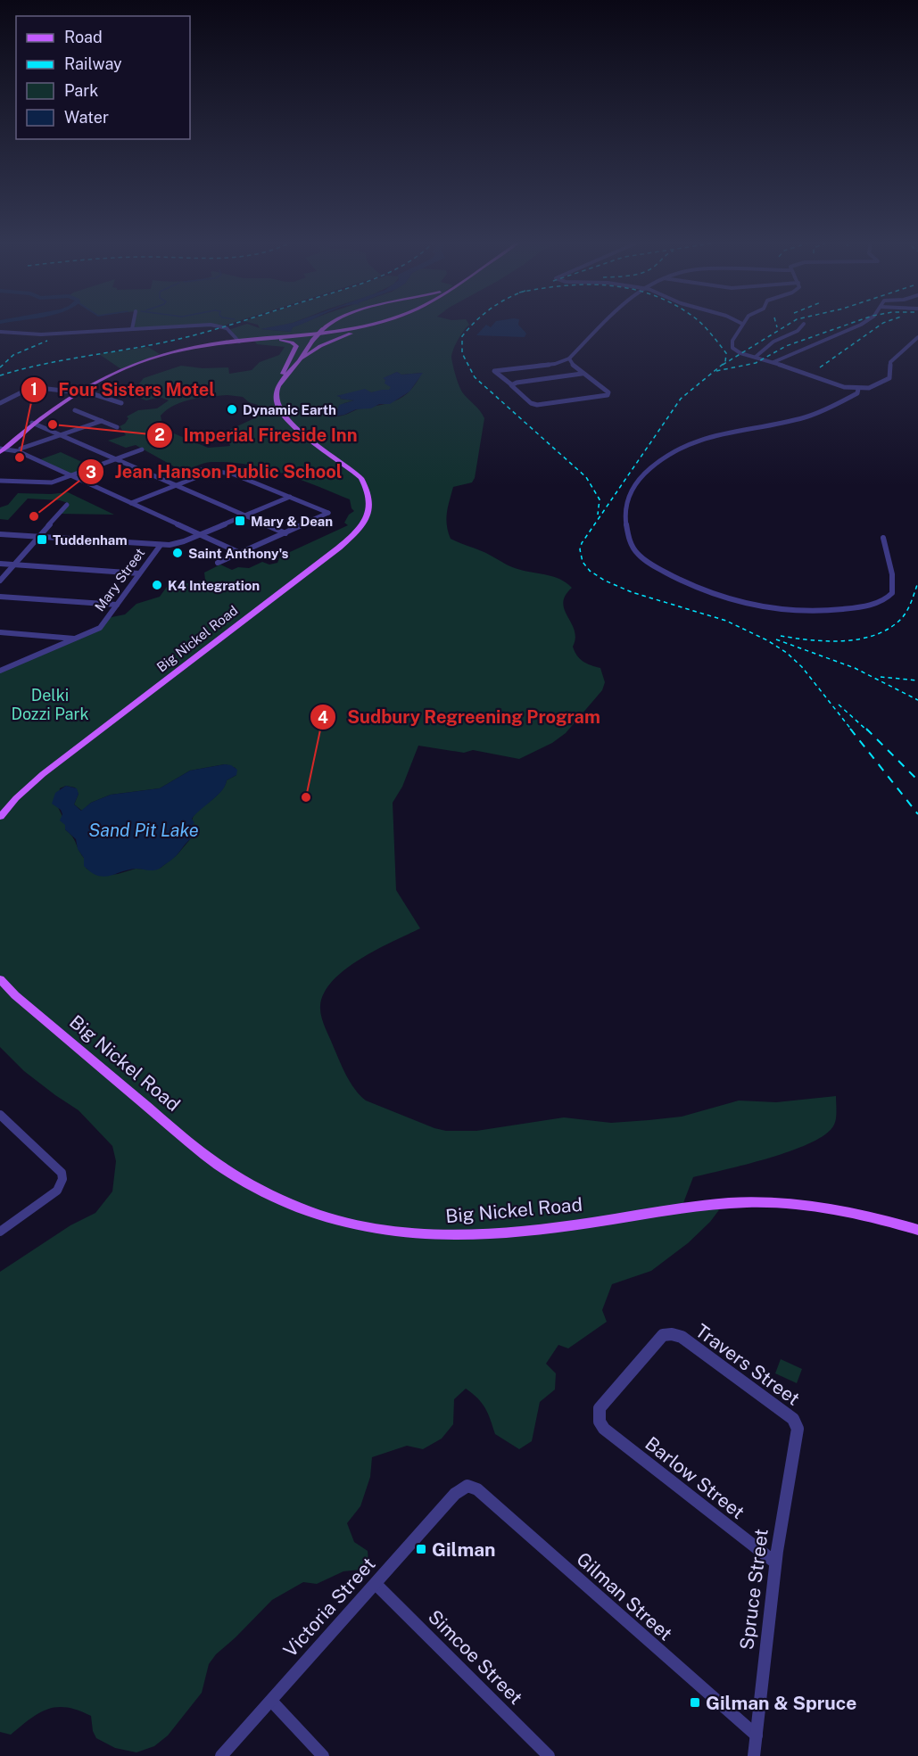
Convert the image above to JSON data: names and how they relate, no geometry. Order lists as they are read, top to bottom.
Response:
{
  "streets": {
    "main road": ["Big Nickel Road"],
    "street": [
      "Mary Street",
      "Travers Street",
      "Barlow Street",
      "Spruce Street",
      "Gilman Street",
      "Victoria Street",
      "Simcoe Street"
    ]
  },
  "crossings": [
    ["Travers Street", "Barlow Street"],
    ["Travers Street", "Spruce Street"],
    ["Barlow Street", "Spruce Street"],
    ["Spruce Street", "Gilman Street"],
    ["Gilman Street", "Victoria Street"],
    ["Victoria Street", "Simcoe Street"]
  ],
  "water": ["Sand Pit Lake"],
  "parks": ["Delki Dozzi Park"],
  "places": {
    "other": [
      "Dynamic Earth",
      "Imperial Fireside Inn",
      "Four Sisters Motel",
      "Jean Hanson Public School",
      "Saint Anthony's",
      "K4 Integration",
      "Sudbury Regreening Program"
    ],
    "transit": [
      "Mary & Dean",
      "Tuddenham",
      "Gilman",
      "Gilman & Spruce"
    ]
  },
  "legend": [
    "Road",
    "Railway",
    "Park",
    "Water"
  ]
}
